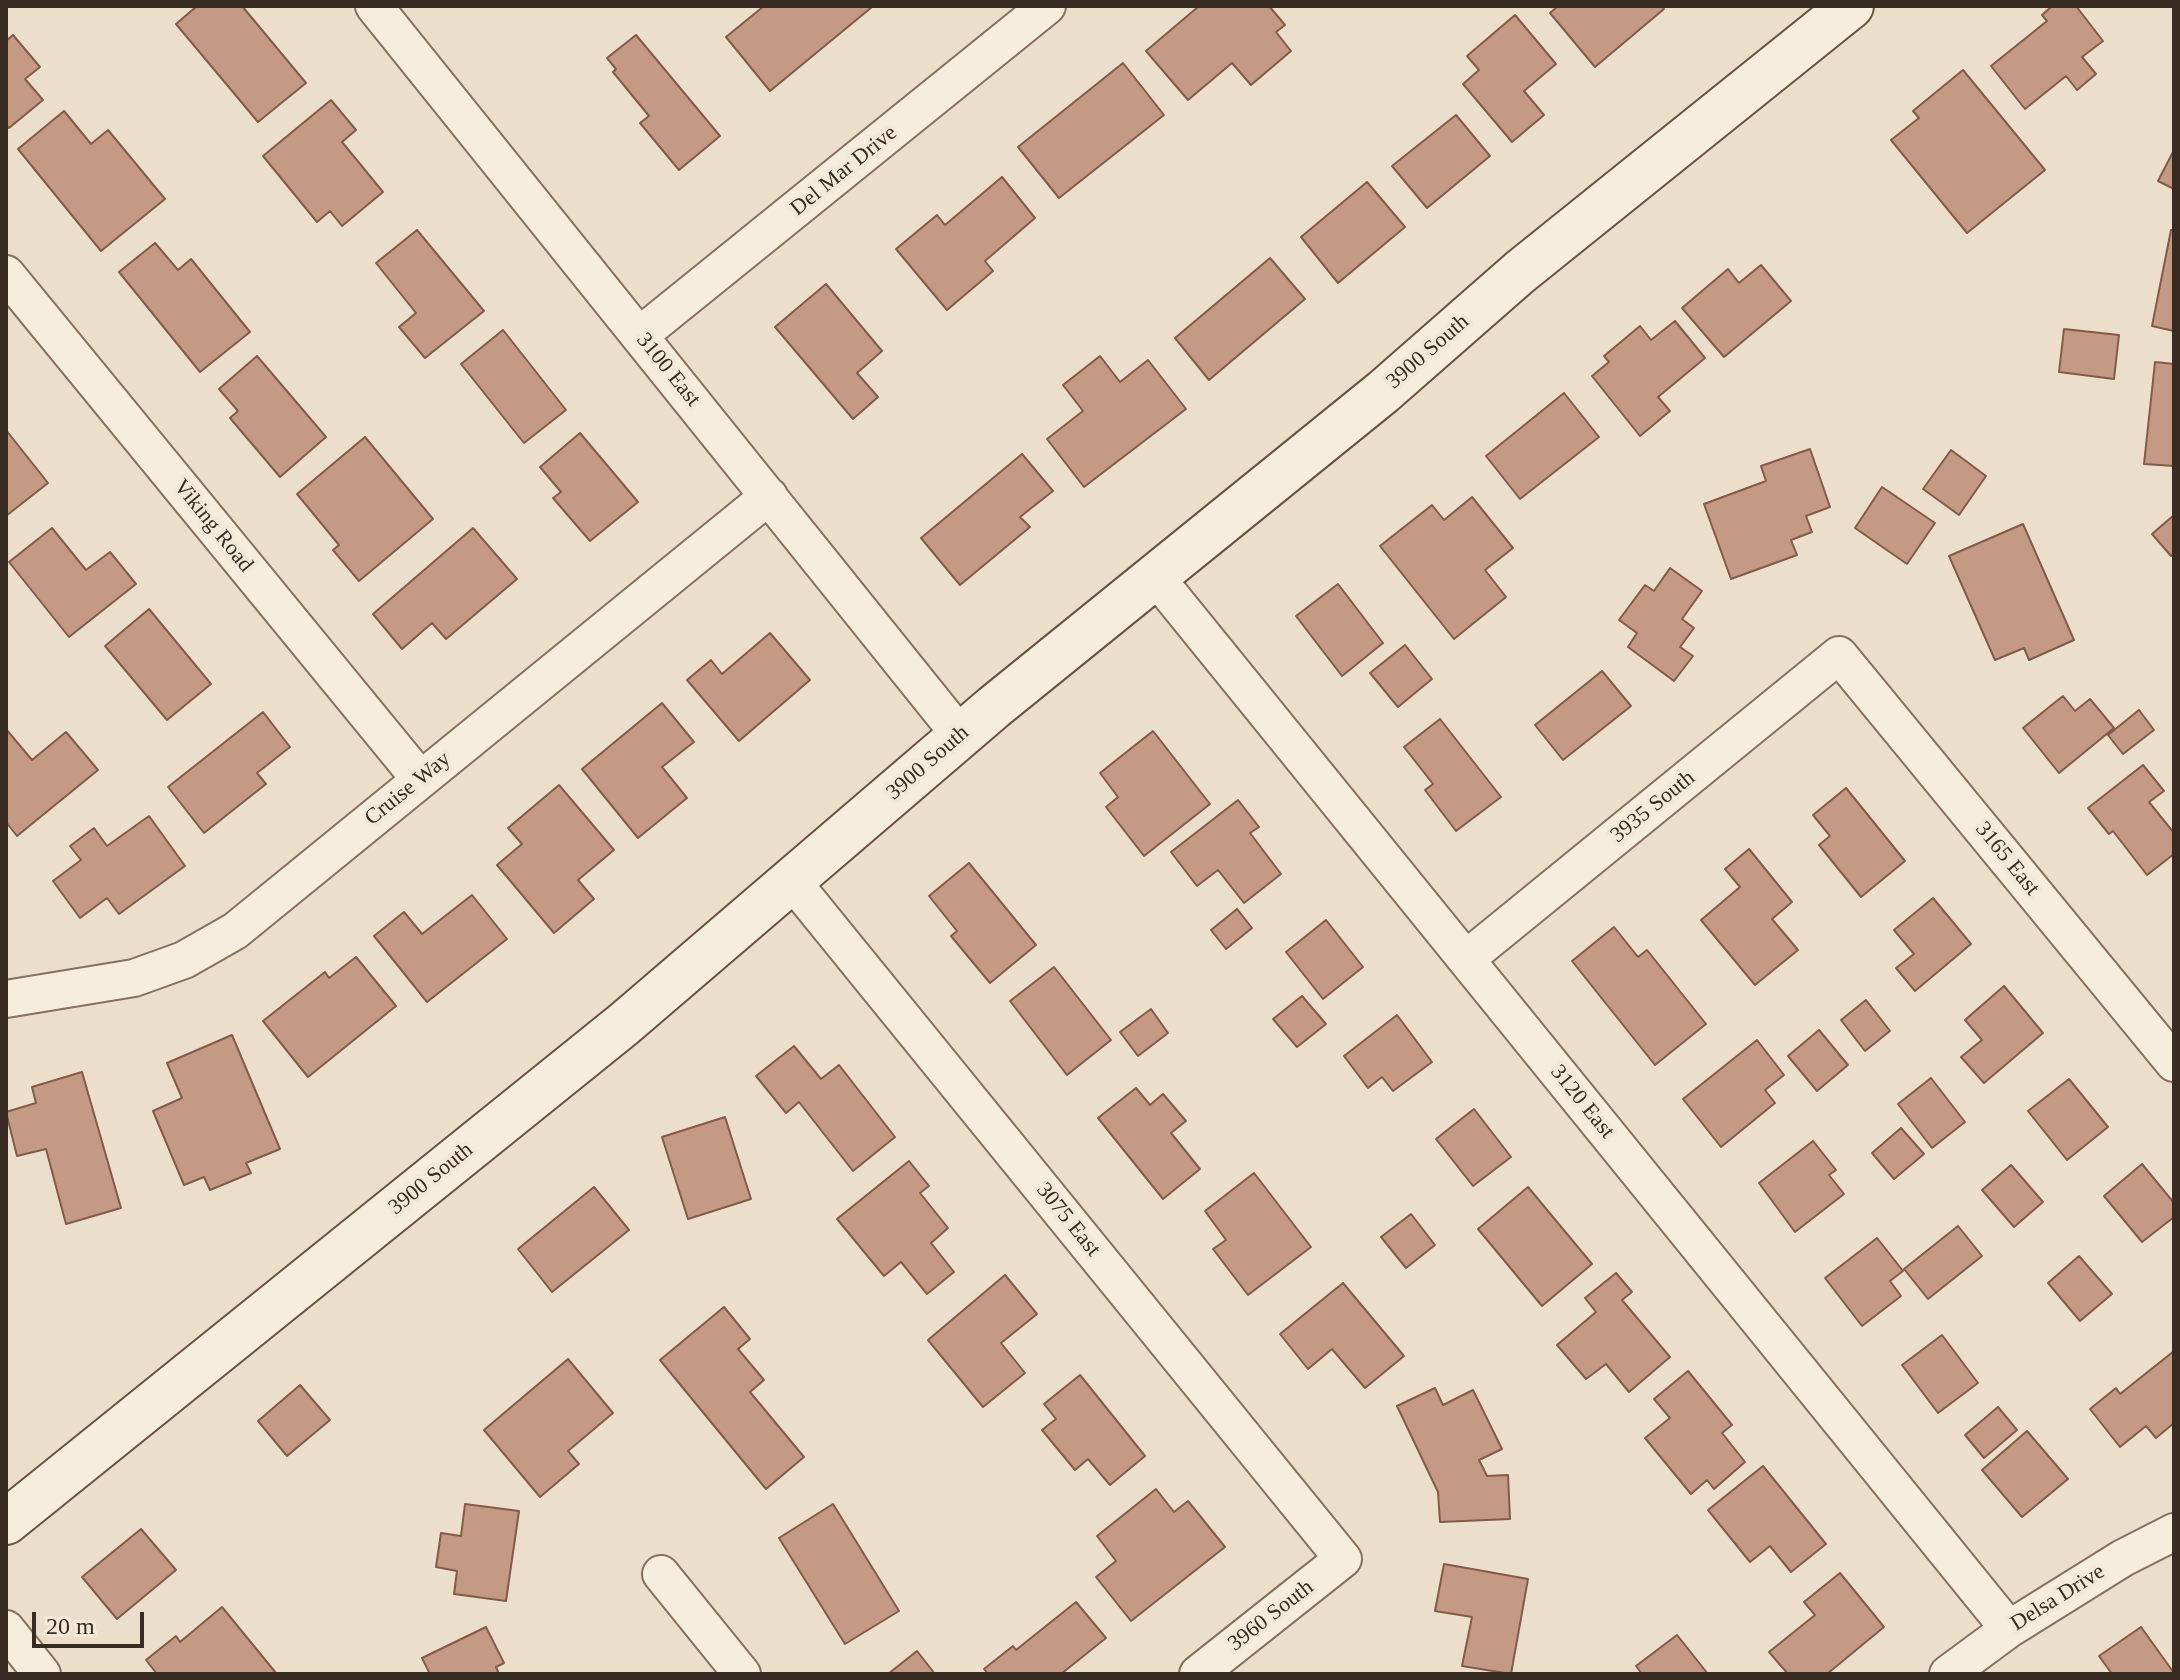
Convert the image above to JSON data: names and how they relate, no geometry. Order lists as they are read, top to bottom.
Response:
{
  "streets": {
    "main road": ["3900 South"],
    "street": [
      "Del Mar Drive",
      "3100 East",
      "Viking Road",
      "Cruise Way",
      "3935 South",
      "3165 East",
      "3120 East",
      "3075 East",
      "Delsa Drive",
      "3960 South"
    ]
  },
  "crossings": [
    ["Del Mar Drive", "3100 East"],
    ["3900 South", "3100 East"],
    ["3900 South", "3120 East"],
    ["3900 South", "3075 East"],
    ["3100 East", "Cruise Way"],
    ["Viking Road", "Cruise Way"],
    ["3935 South", "3165 East"],
    ["3935 South", "3120 East"],
    ["3120 East", "Delsa Drive"],
    ["3075 East", "3960 South"]
  ],
  "scale_bar": "20 m"
}
